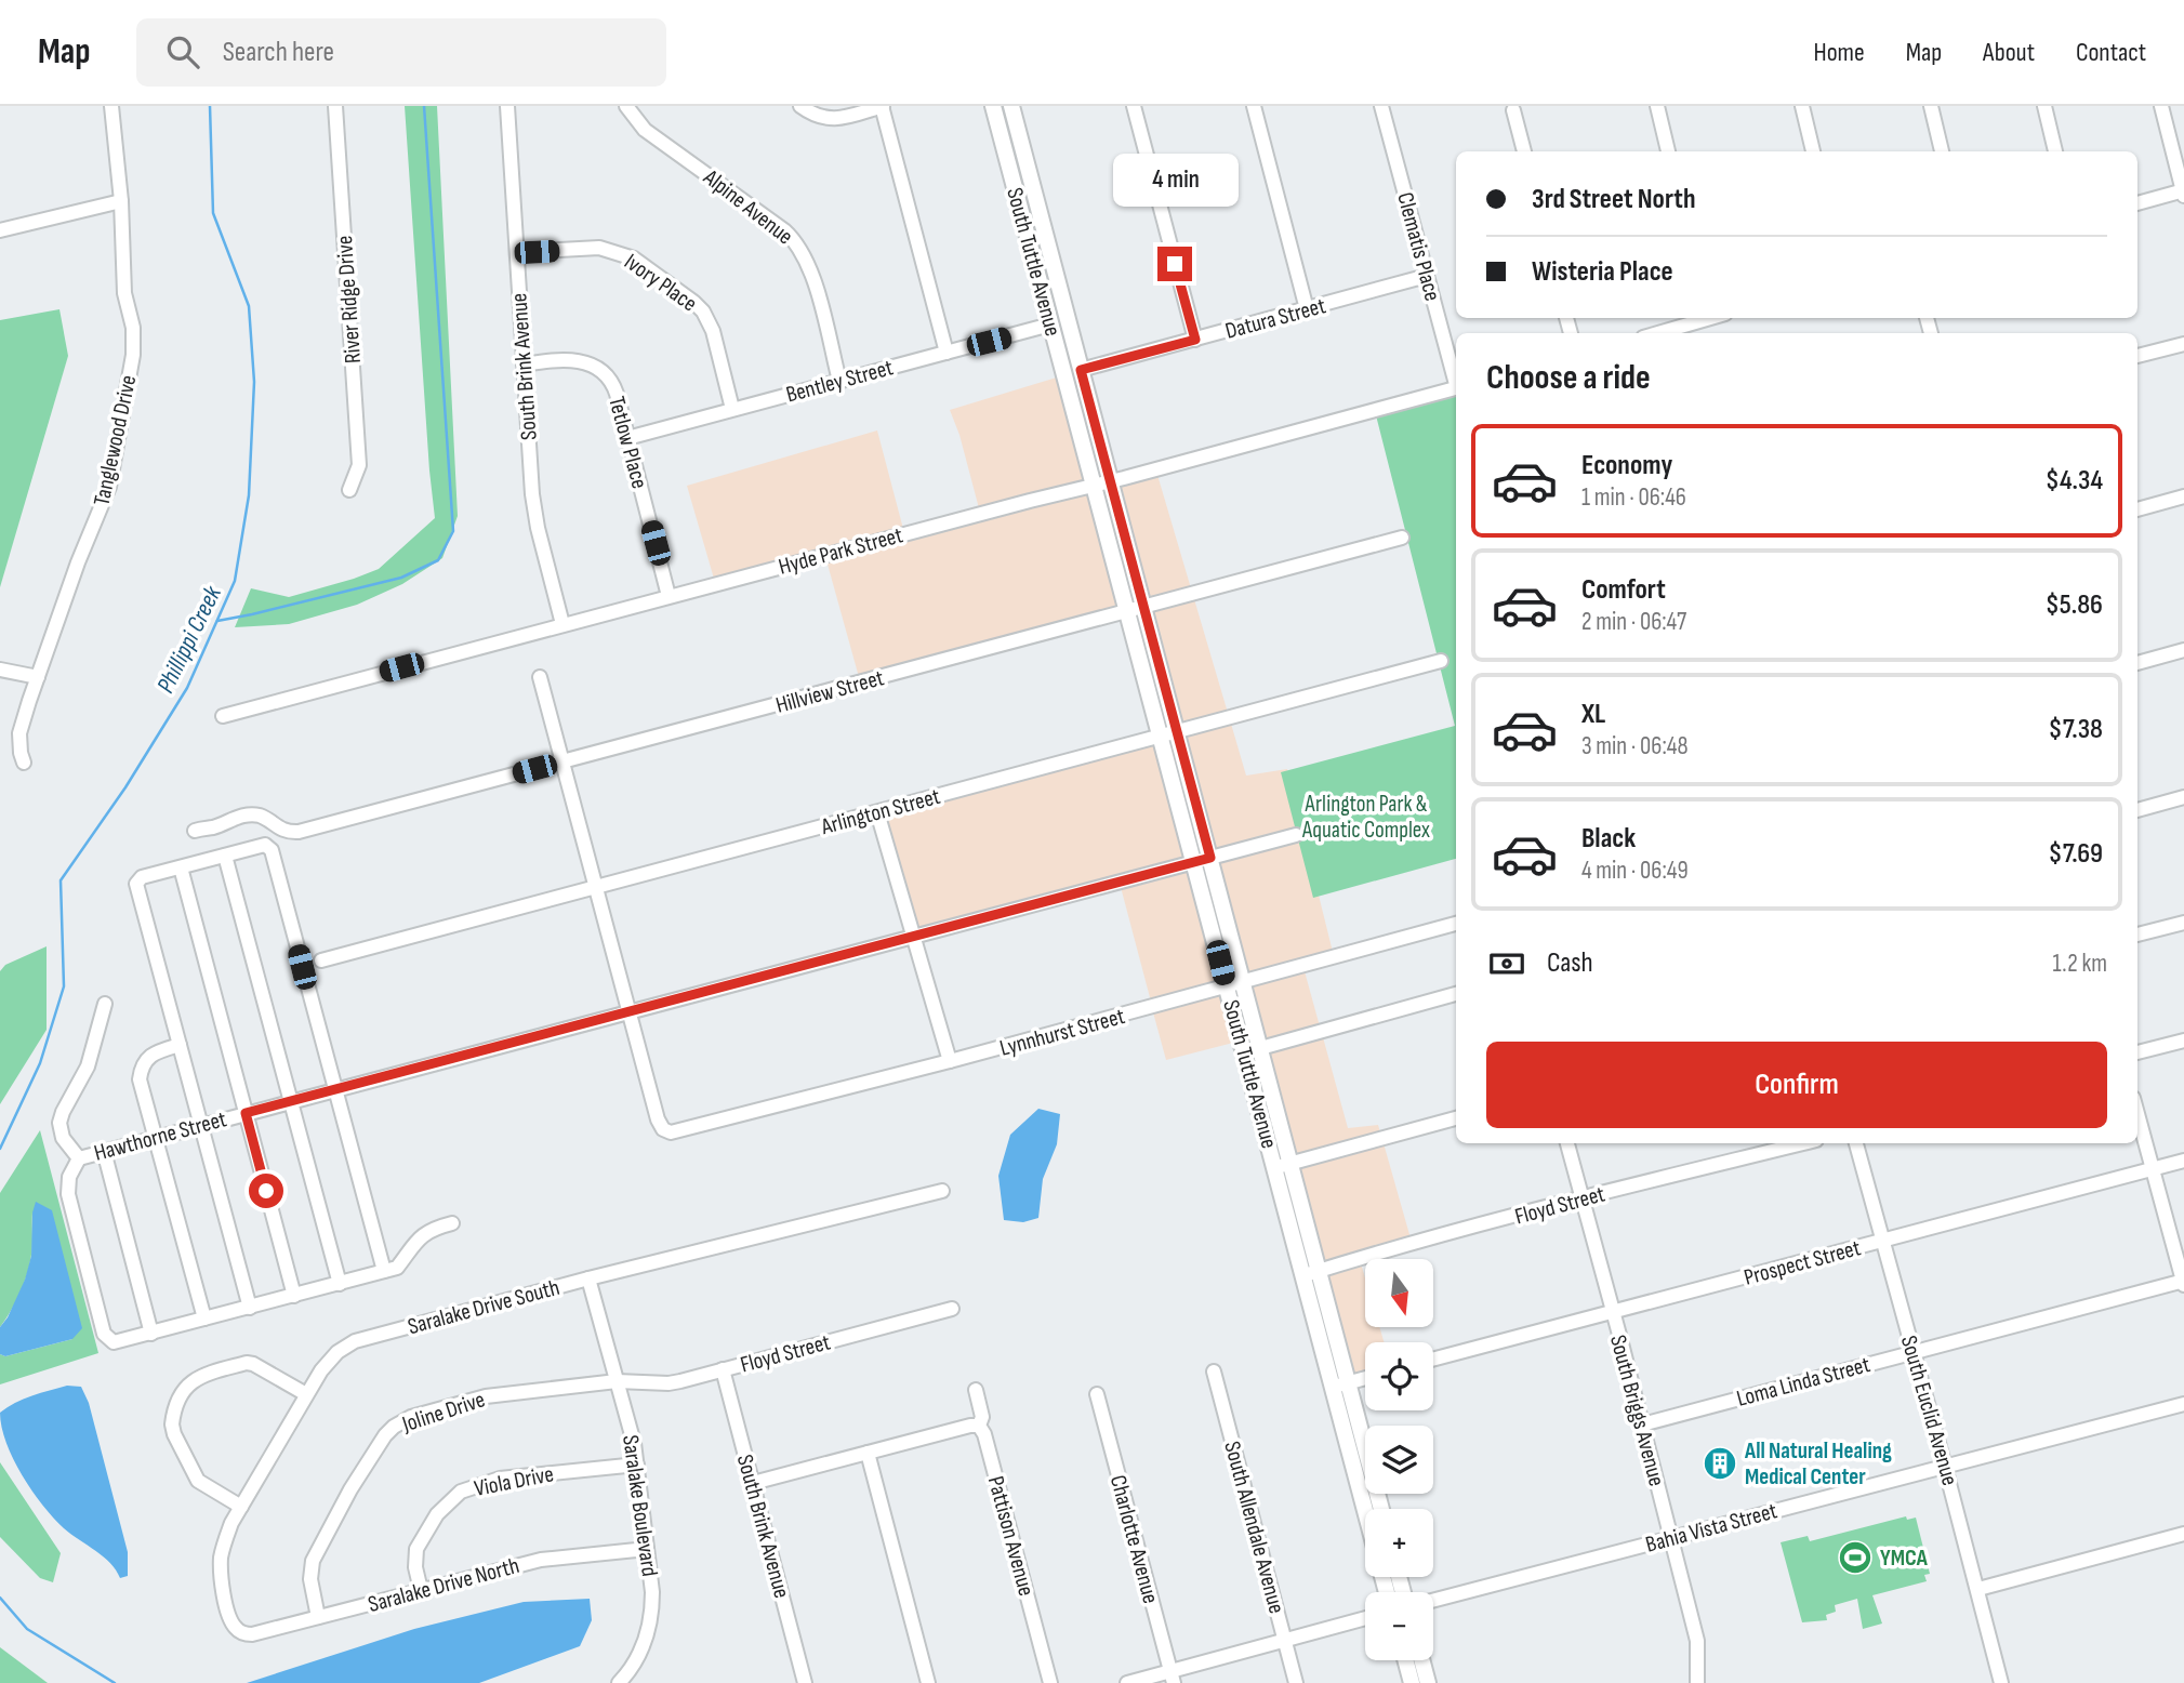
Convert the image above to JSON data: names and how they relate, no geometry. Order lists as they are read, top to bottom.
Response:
{
  "streets": {
    "main road": ["South Tuttle Avenue"],
    "street": [
      "Alpine Avenue",
      "Clematis Place",
      "Ivory Place",
      "River Ridge Drive",
      "Datura Street",
      "South Brink Avenue",
      "Bentley Street",
      "Tanglewood Drive",
      "Tetlow Place",
      "Hyde Park Street",
      "Hillview Street",
      "Arlington Street",
      "Lynnhurst Street",
      "Hawthorne Street",
      "Floyd Street",
      "Prospect Street",
      "Saralake Drive South",
      "Loma Linda Street",
      "South Briggs Avenue",
      "South Euclid Avenue",
      "Joline Drive",
      "Viola Drive",
      "Saralake Boulevard",
      "South Allendale Avenue",
      "Bahia Vista Street",
      "Pattison Avenue",
      "Charlotte Avenue",
      "Saralake Drive North"
    ]
  },
  "crossings": [
    ["Alpine Avenue", "Bentley Street"],
    ["Clematis Place", "Datura Street"],
    ["South Tuttle Avenue", "Datura Street"],
    ["South Tuttle Avenue", "Bentley Street"],
    ["South Tuttle Avenue", "Hyde Park Street"],
    ["South Tuttle Avenue", "Hillview Street"],
    ["South Tuttle Avenue", "Arlington Street"],
    ["South Tuttle Avenue", "Lynnhurst Street"],
    ["South Tuttle Avenue", "Hawthorne Street"],
    ["South Tuttle Avenue", "Floyd Street"],
    ["Ivory Place", "South Brink Avenue"],
    ["Ivory Place", "Bentley Street"],
    ["South Brink Avenue", "Tetlow Place"],
    ["South Brink Avenue", "Hyde Park Street"],
    ["South Brink Avenue", "Floyd Street"],
    ["Bentley Street", "Tetlow Place"],
    ["Tetlow Place", "Hyde Park Street"],
    ["Lynnhurst Street", "Hawthorne Street"],
    ["Floyd Street", "South Briggs Avenue"],
    ["Floyd Street", "Joline Drive"],
    ["Floyd Street", "Saralake Boulevard"],
    ["Prospect Street", "South Briggs Avenue"],
    ["Prospect Street", "South Euclid Avenue"],
    ["Saralake Drive South", "Saralake Boulevard"],
    ["Saralake Drive South", "Saralake Drive North"],
    ["Loma Linda Street", "South Briggs Avenue"],
    ["Loma Linda Street", "South Euclid Avenue"],
    ["South Briggs Avenue", "Bahia Vista Street"],
    ["South Euclid Avenue", "Bahia Vista Street"],
    ["Joline Drive", "Saralake Boulevard"],
    ["Joline Drive", "Saralake Drive North"],
    ["Viola Drive", "Saralake Boulevard"],
    ["Viola Drive", "Saralake Drive North"],
    ["Saralake Boulevard", "Saralake Drive North"]
  ],
  "water": ["Phillippi Creek"],
  "parks": ["Arlington Park & Aquatic Complex"],
  "places": {
    "building": ["All Natural Healing Medical Center"],
    "sports": ["YMCA"]
  },
  "north": "bottom",
  "page": {
    "header": "Map",
    "search": "Search here",
    "nav": [
      "Home",
      "Map",
      "About",
      "Contact"
    ],
    "banner": ["3rd Street North", "Wisteria Place"],
    "bubble": "4 min",
    "heading": "Choose a ride",
    "list": [
      {
        "name": "Economy",
        "note": "1 min · 06:46",
        "value": "$4.34"
      },
      {
        "name": "Comfort",
        "note": "2 min · 06:47",
        "value": "$5.86"
      },
      {
        "name": "XL",
        "note": "3 min · 06:48",
        "value": "$7.38"
      },
      {
        "name": "Black",
        "note": "4 min · 06:49",
        "value": "$7.69"
      }
    ],
    "pay": ["Cash", "1.2 km"],
    "buttons": "Confirm",
    "map_buttons": ["+", "−"]
  }
}
